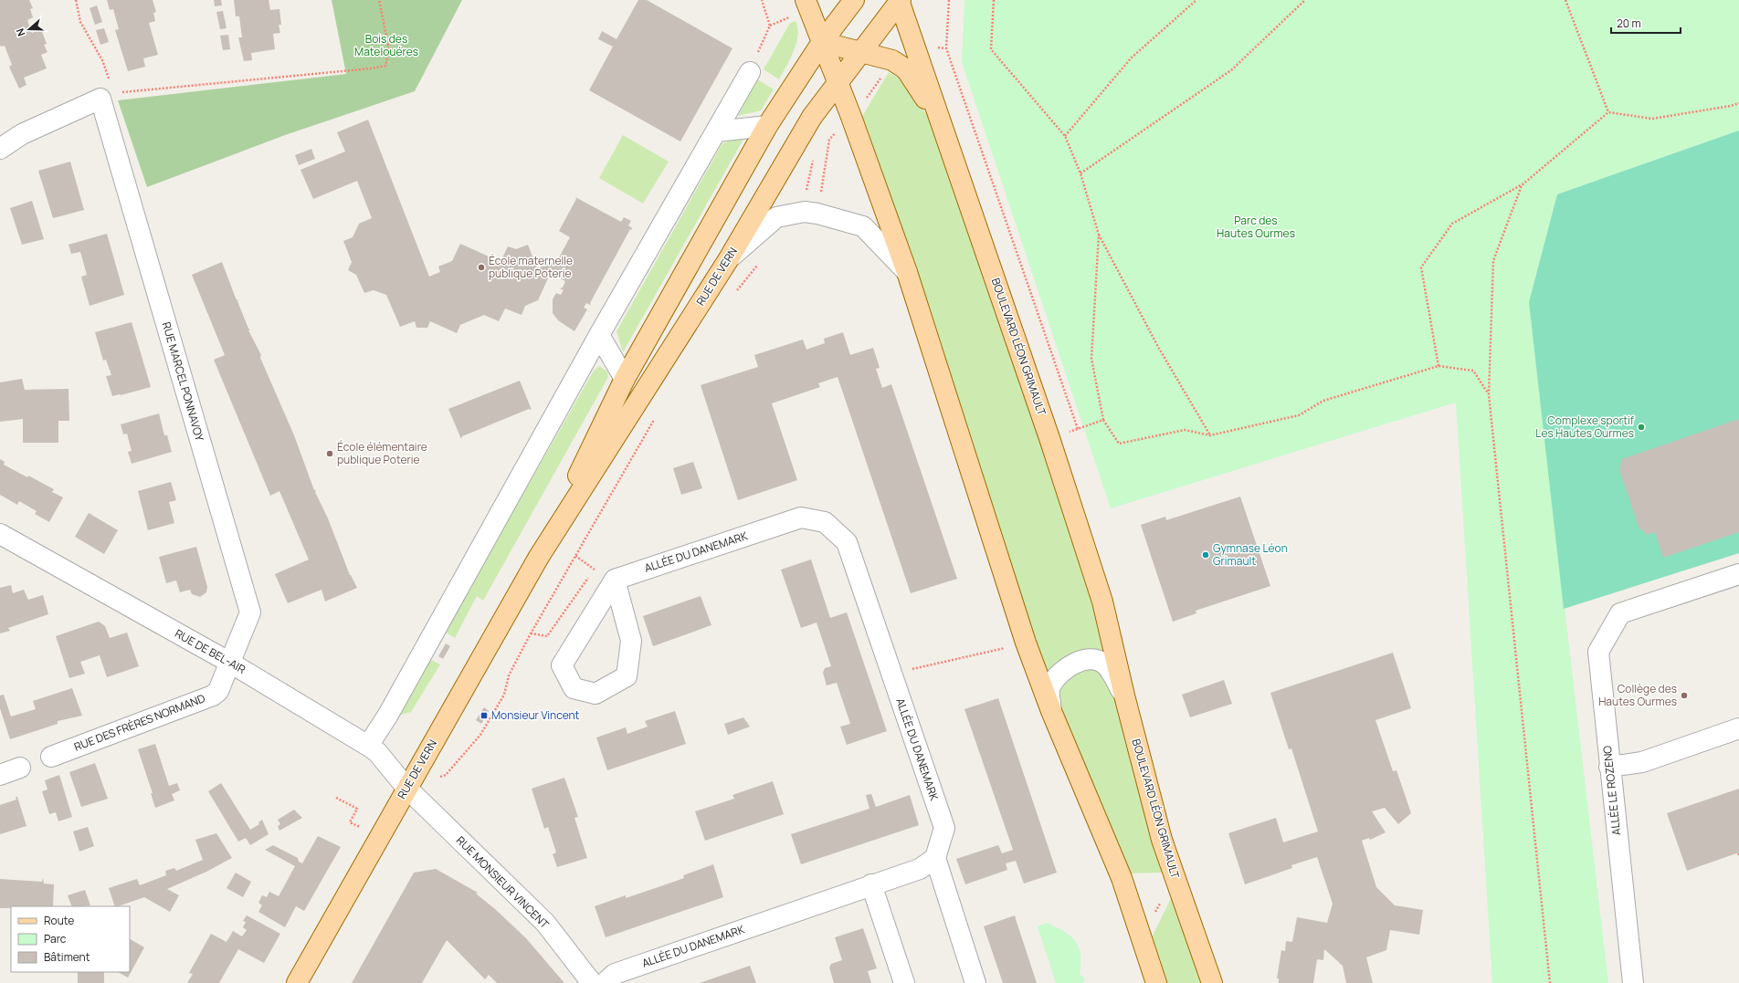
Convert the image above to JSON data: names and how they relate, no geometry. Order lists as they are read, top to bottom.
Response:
{
  "streets": {
    "main road": ["RUE DE VERN", "BOULEVARD LÉON GRIMAULT"],
    "street": [
      "RUE MARCEL PONNAVOY",
      "ALLÉE DU DANEMARK",
      "RUE DE BEL-AIR",
      "RUE DES FRÈRES NORMAND",
      "ALLÉE LE ROZENO",
      "RUE MONSIEUR VINCENT"
    ]
  },
  "crossings": [
    ["RUE DE VERN", "BOULEVARD LÉON GRIMAULT"],
    ["RUE DE VERN", "RUE DE BEL-AIR"],
    ["RUE DE VERN", "RUE MONSIEUR VINCENT"],
    ["RUE MARCEL PONNAVOY", "RUE DE BEL-AIR"],
    ["RUE MARCEL PONNAVOY", "RUE DES FRÈRES NORMAND"],
    ["RUE DE BEL-AIR", "RUE DES FRÈRES NORMAND"],
    ["RUE DE BEL-AIR", "RUE MONSIEUR VINCENT"]
  ],
  "parks": ["Bois des Matelouéres", "Parc des Hautes Ourmes"],
  "places": {
    "other": [
      "École maternelle publique Poterie",
      "Complexe sportif Les Hautes Ourmes",
      "École élémentaire publique Poterie",
      "Gymnase Léon Grimault",
      "Collège des Hautes Ourmes"
    ],
    "transit": ["Monsieur Vincent"]
  },
  "legend": ["Route", "Parc", "Bâtiment"],
  "scale_bar": "20 m",
  "north": "left"
}
